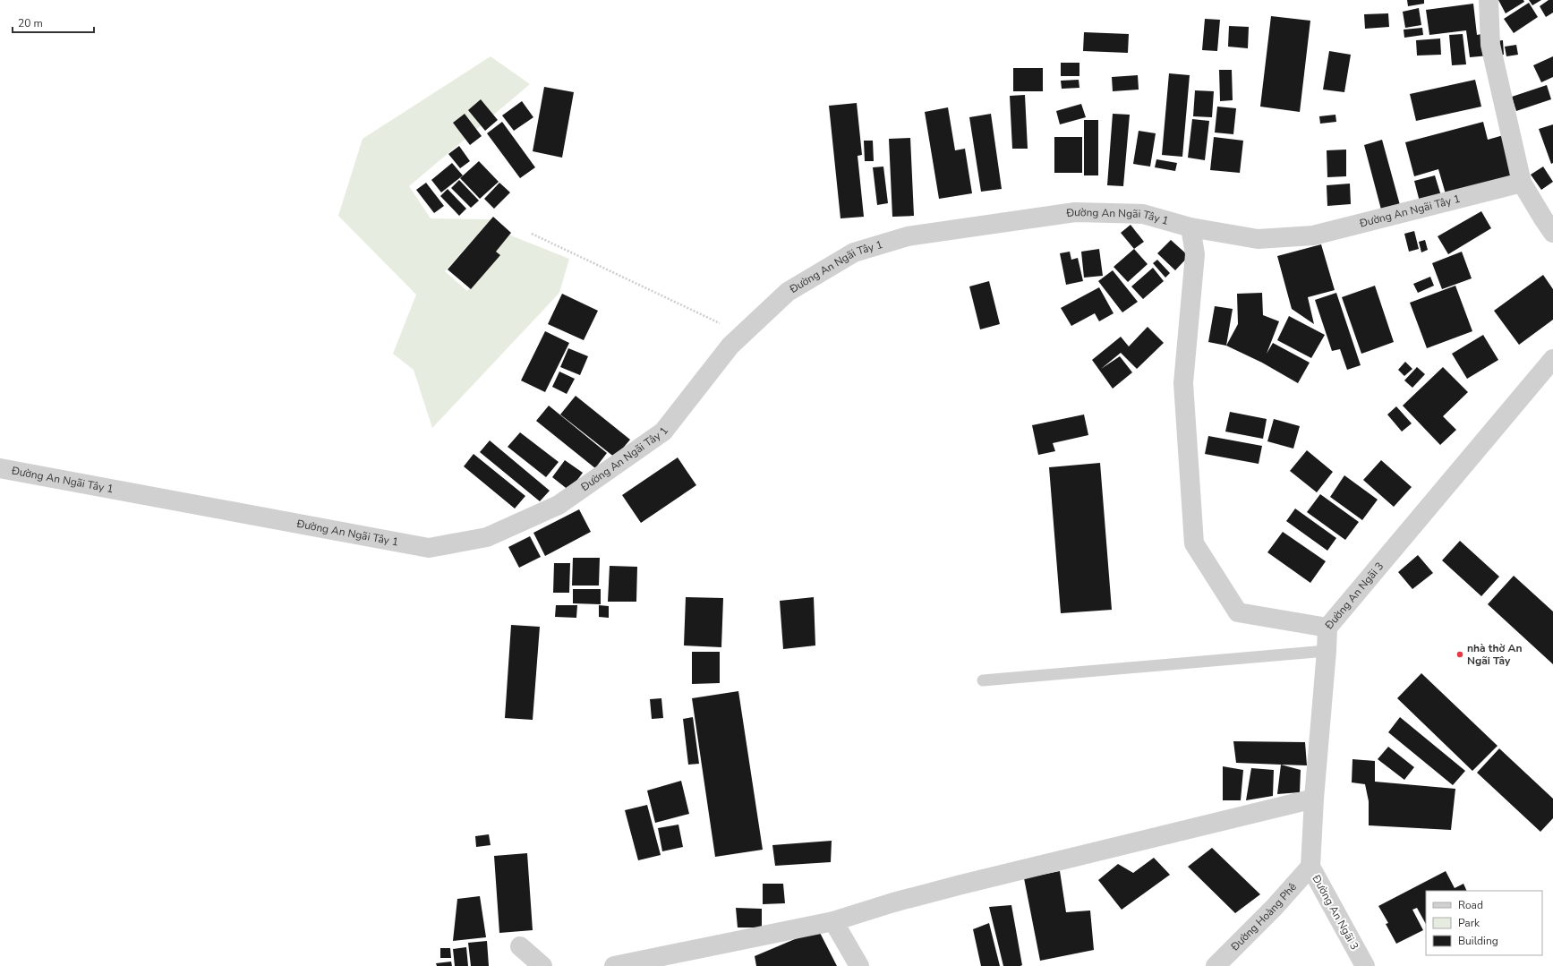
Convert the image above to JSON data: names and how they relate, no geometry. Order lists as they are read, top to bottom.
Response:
{
  "streets": {
    "street": ["Đường An Ngãi Tây 1", "Đường An Ngãi 3", "Đường Hoàng Phê"]
  },
  "crossings": [
    ["Đường An Ngãi 3", "Đường Hoàng Phê"]
  ],
  "places": ["nhà thờ An Ngãi Tây"],
  "legend": ["Road", "Park", "Building"],
  "scale_bar": "20 m"
}
